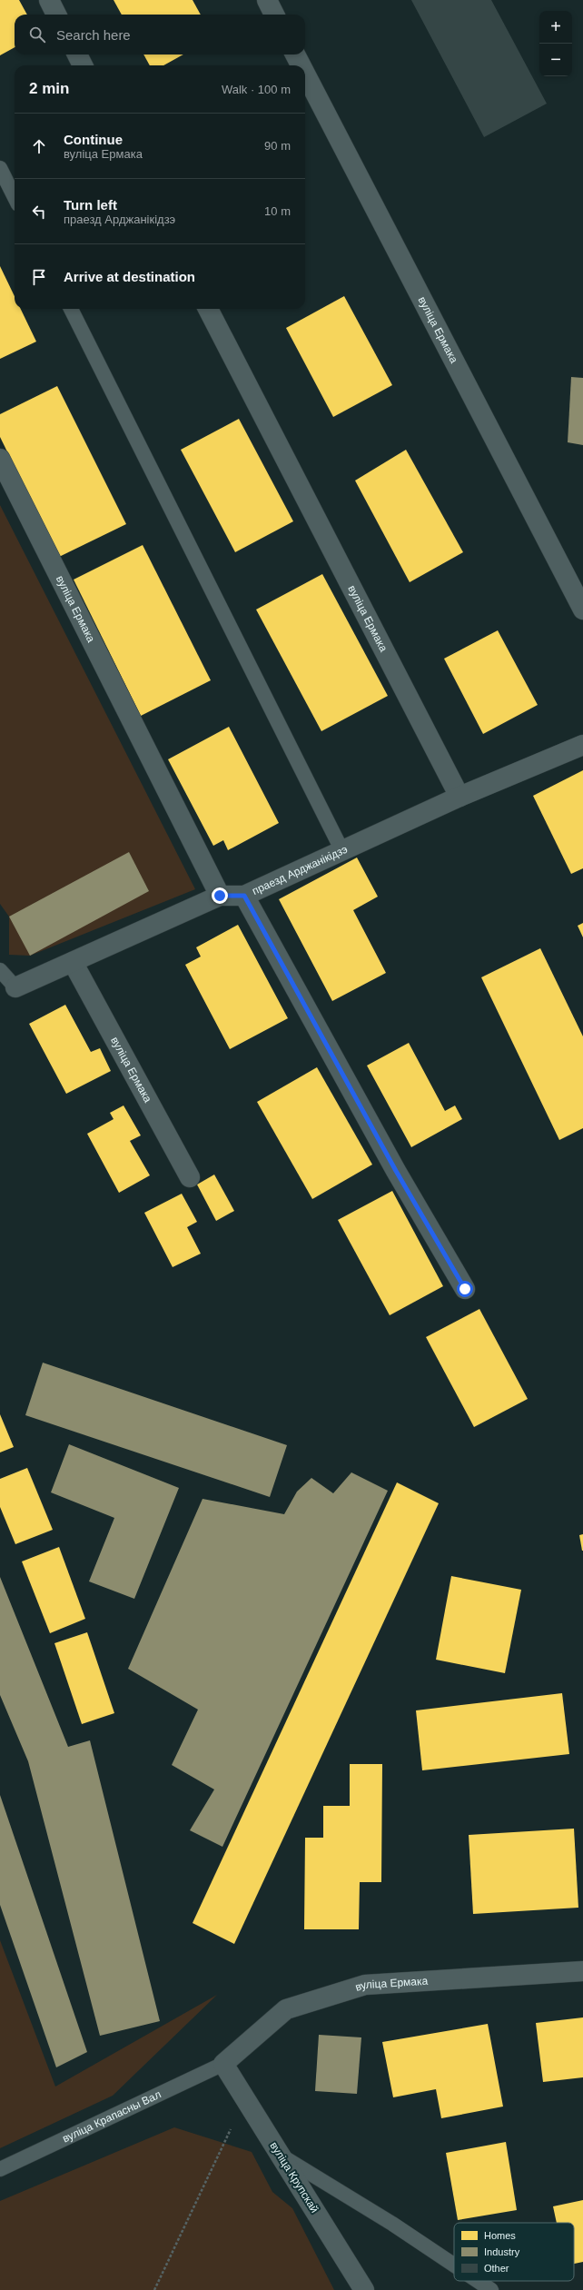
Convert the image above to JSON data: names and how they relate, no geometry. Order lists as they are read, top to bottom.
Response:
{
  "streets": {
    "street": ["вуліца Ермака", "праезд Арджанікідзэ", "вуліца Крупскай"],
    "lane": ["вуліца Крапасны Вал"]
  },
  "crossings": [
    ["вуліца Ермака", "праезд Арджанікідзэ"],
    ["вуліца Ермака", "вуліца Крапасны Вал"],
    ["вуліца Ермака", "вуліца Крупскай"],
    ["вуліца Крапасны Вал", "вуліца Крупскай"]
  ],
  "legend": ["Homes", "Industry", "Other"],
  "page": {
    "map_buttons": ["+", "−"],
    "search": "Search here",
    "heading": ["2 min", "Walk · 100 m"],
    "list": [
      ["Continue", "вуліца Ермака", "90 m"],
      ["Turn left", "праезд Арджанікідзэ", "10 m"],
      "Arrive at destination"
    ]
  }
}
